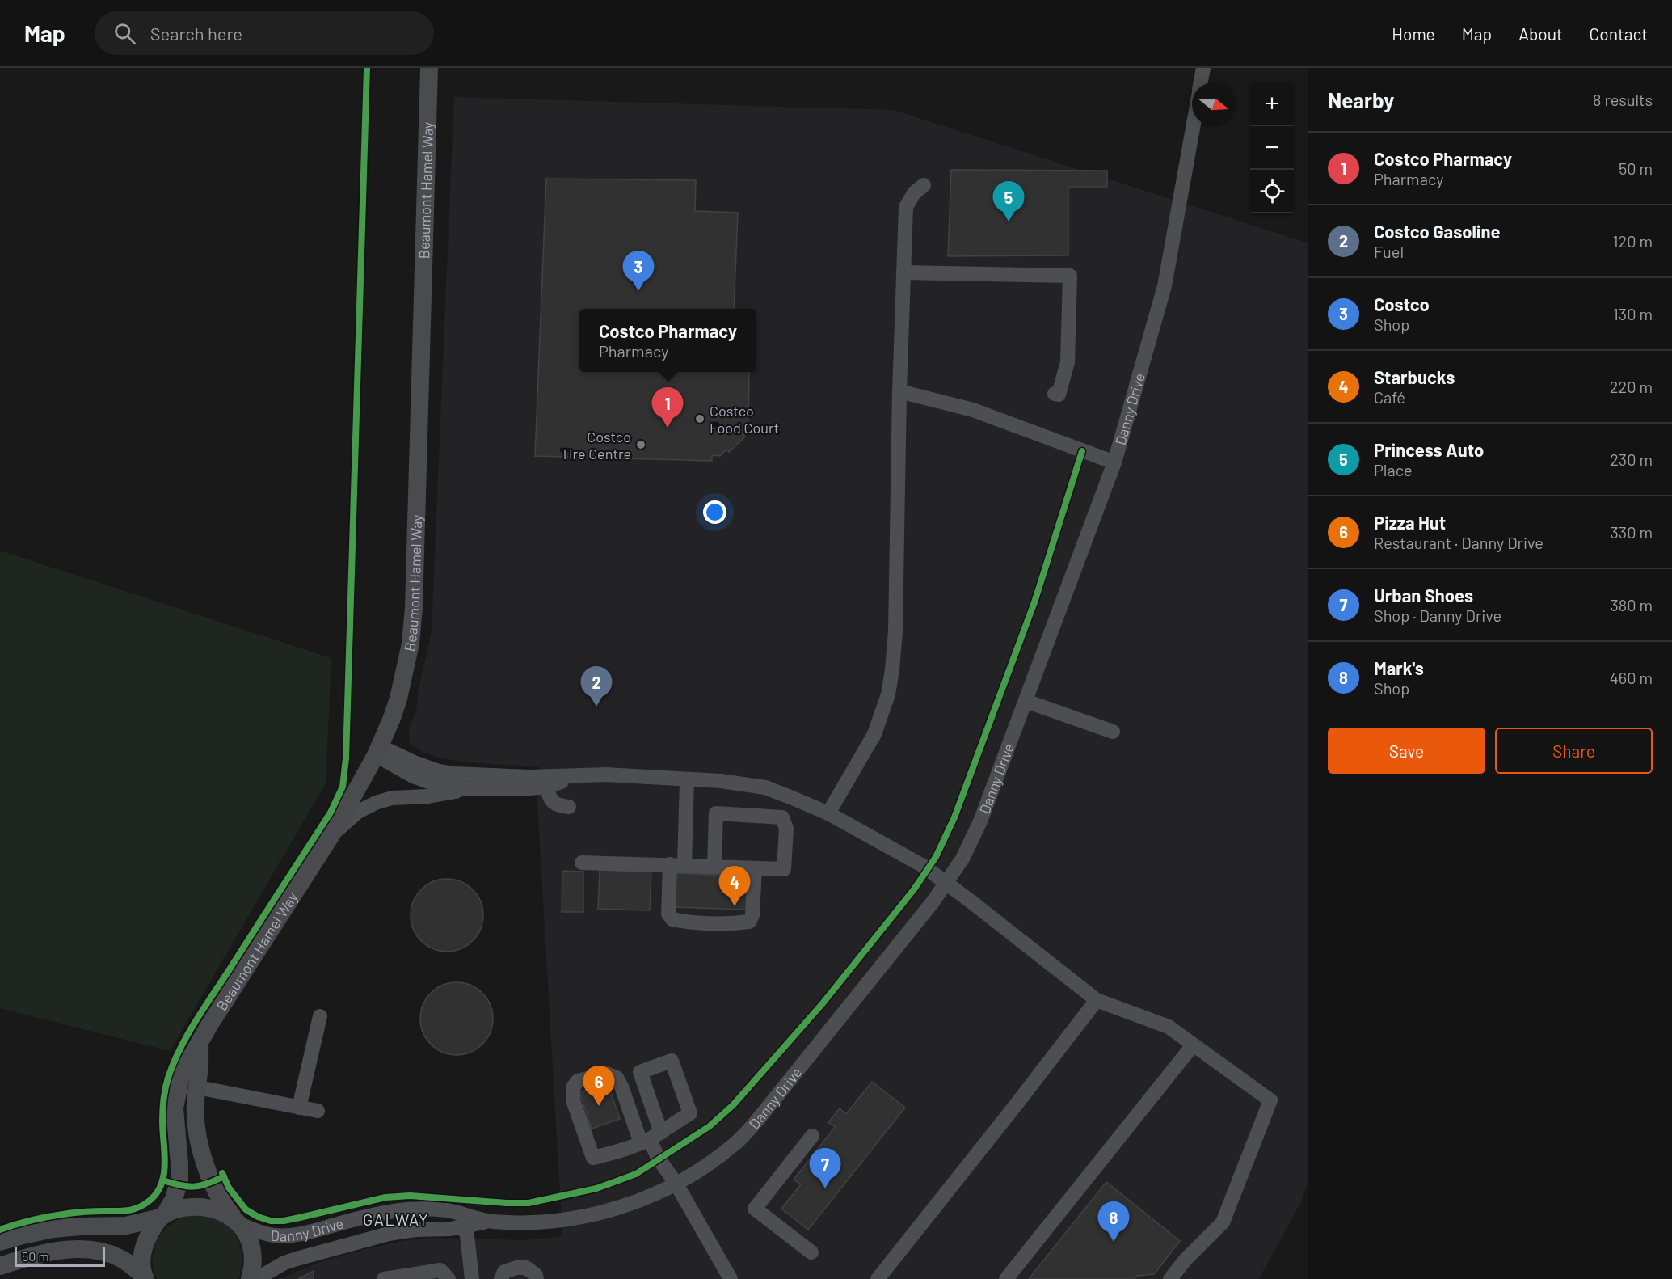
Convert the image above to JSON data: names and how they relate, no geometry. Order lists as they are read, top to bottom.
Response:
{
  "streets": {
    "main road": ["Beaumont Hamel Way"],
    "street": ["Danny Drive"]
  },
  "crossings": [
    ["Beaumont Hamel Way", "Danny Drive"]
  ],
  "districts": ["GALWAY"],
  "places": ["Costco Food Court", "Costco Tire Centre"],
  "scale_bar": "50 m",
  "north": "right",
  "page": {
    "header": "Map",
    "search": "Search here",
    "nav": [
      "Home",
      "Map",
      "About",
      "Contact"
    ],
    "heading": ["Nearby", "8 results"],
    "map_buttons": ["+", "−"],
    "list": [
      {
        "mark": "1",
        "name": "Costco Pharmacy",
        "note": "Pharmacy",
        "value": "50 m"
      },
      {
        "mark": "2",
        "name": "Costco Gasoline",
        "note": "Fuel",
        "value": "120 m"
      },
      {
        "mark": "3",
        "name": "Costco",
        "note": "Shop",
        "value": "130 m"
      },
      {
        "mark": "4",
        "name": "Starbucks",
        "note": "Café",
        "value": "220 m"
      },
      {
        "mark": "5",
        "name": "Princess Auto",
        "note": "Place",
        "value": "230 m"
      },
      {
        "mark": "6",
        "name": "Pizza Hut",
        "note": "Restaurant · Danny Drive",
        "value": "330 m"
      },
      {
        "mark": "7",
        "name": "Urban Shoes",
        "note": "Shop · Danny Drive",
        "value": "380 m"
      },
      {
        "mark": "8",
        "name": "Mark's",
        "note": "Shop",
        "value": "460 m"
      }
    ],
    "pins": [
      "5",
      "3",
      "1",
      "2",
      "4",
      "6",
      "7",
      "8"
    ],
    "popup": ["Costco Pharmacy", "Pharmacy"],
    "buttons": ["Save", "Share"],
    "scale": "50 m"
  }
}
